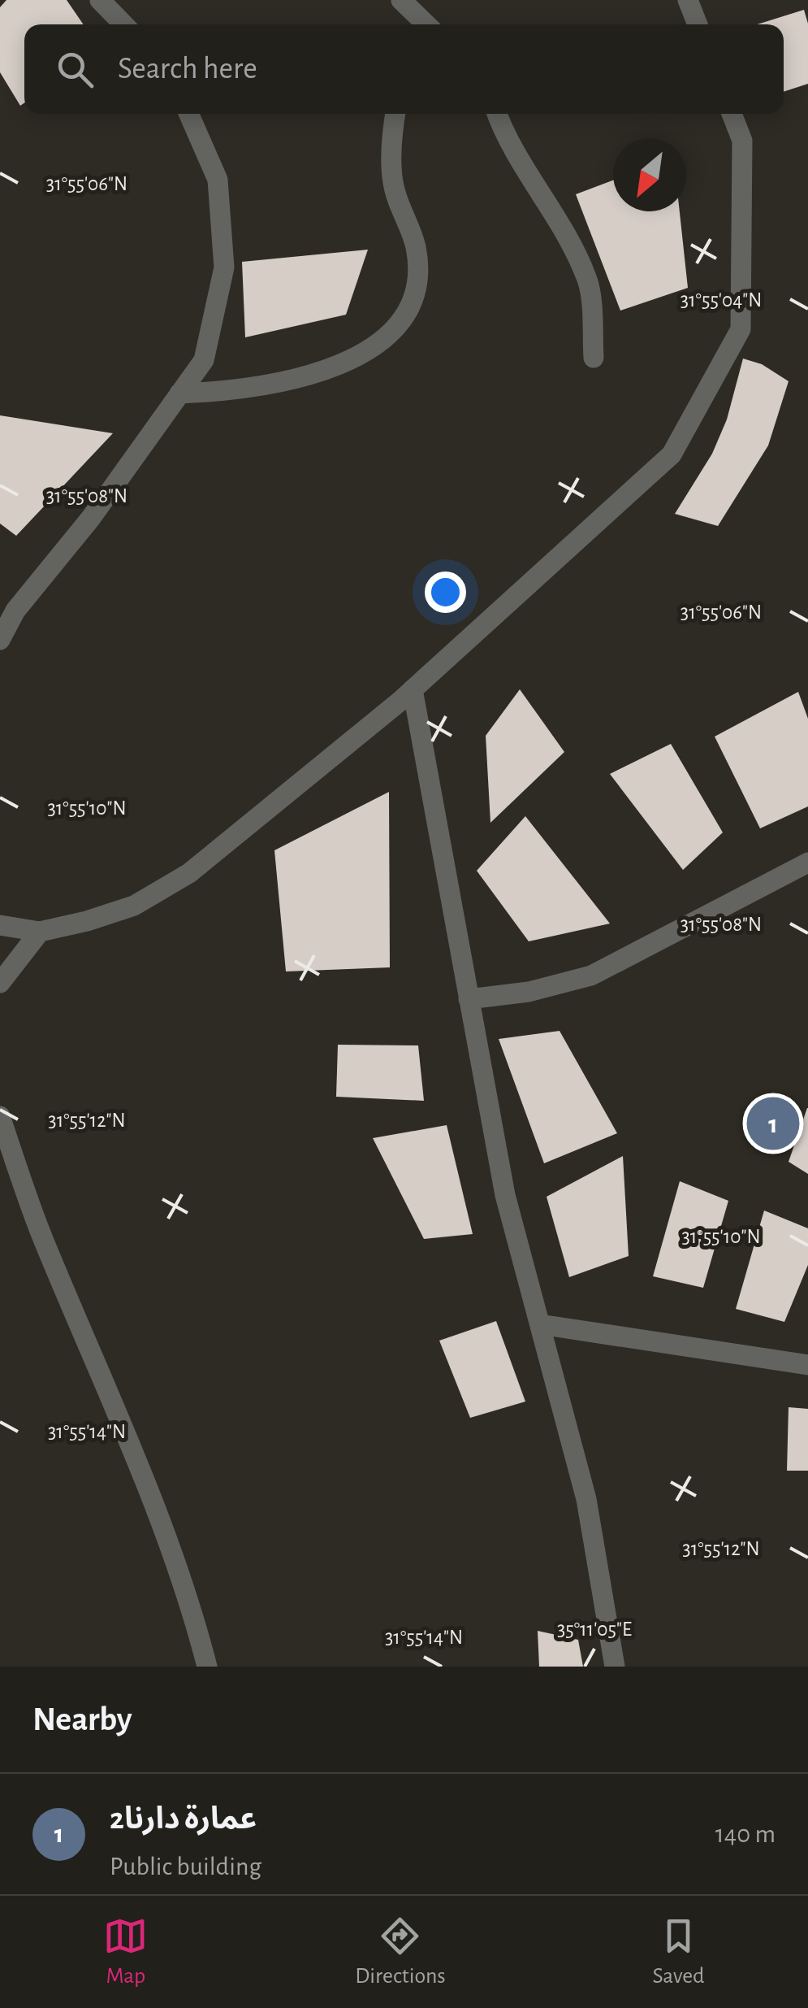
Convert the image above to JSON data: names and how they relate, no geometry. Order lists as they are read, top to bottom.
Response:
{
  "north": "bottom left",
  "page": {
    "search": "Search here",
    "pins": "1",
    "heading": "Nearby",
    "list": [
      {
        "mark": "1",
        "name": "عمارة دارنا2",
        "note": "Public building",
        "value": "140 m"
      }
    ],
    "nav": ["Map", "Directions", "Saved"]
  },
  "coordinates": [
    "31°55'06\"N",
    "31°55'04\"N",
    "31°55'08\"N",
    "31°55'10\"N",
    "31°55'12\"N",
    "31°55'14\"N",
    "35°11'05\"E"
  ]
}
